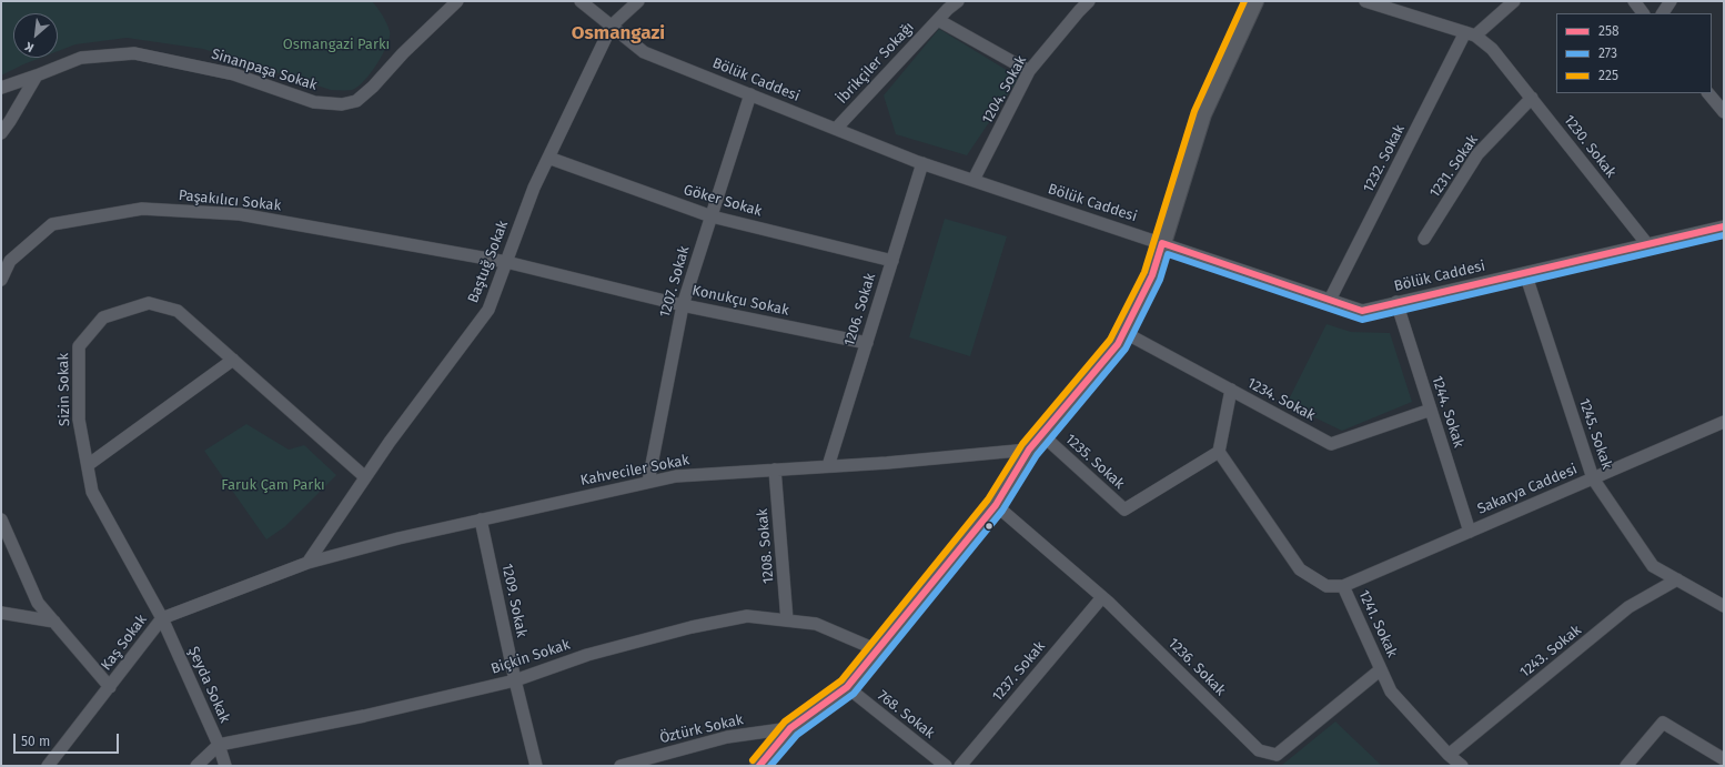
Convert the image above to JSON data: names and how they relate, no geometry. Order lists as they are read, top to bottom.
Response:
{
  "streets": {
    "street": [
      "İbrikçiler Sokağı",
      "Sinanpaşa Sokak",
      "Bölük Caddesi",
      "1204. Sokak",
      "1230. Sokak",
      "1232. Sokak",
      "1231. Sokak",
      "Paşakılıcı Sokak",
      "Göker Sokak",
      "Baştuğ Sokak",
      "1207. Sokak",
      "Konukçu Sokak",
      "1206. Sokak",
      "Sizin Sokak",
      "1234. Sokak",
      "1244. Sokak",
      "1245. Sokak",
      "1235. Sokak",
      "Kahveciler Sokak",
      "Sakarya Caddesi",
      "1208. Sokak",
      "1209. Sokak",
      "1241. Sokak",
      "Kaş Sokak",
      "1243. Sokak",
      "Biçkin Sokak",
      "1236. Sokak",
      "1237. Sokak",
      "Şeyda Sokak",
      "768. Sokak",
      "Öztürk Sokak"
    ]
  },
  "crossings": [
    ["İbrikçiler Sokağı", "Bölük Caddesi"],
    ["Bölük Caddesi", "1204. Sokak"],
    ["Bölük Caddesi", "1230. Sokak"],
    ["Bölük Caddesi", "1232. Sokak"],
    ["Bölük Caddesi", "Baştuğ Sokak"],
    ["Bölük Caddesi", "1207. Sokak"],
    ["Bölük Caddesi", "1206. Sokak"],
    ["Bölük Caddesi", "1244. Sokak"],
    ["Bölük Caddesi", "1245. Sokak"],
    ["1230. Sokak", "1232. Sokak"],
    ["1230. Sokak", "1231. Sokak"],
    ["Paşakılıcı Sokak", "Baştuğ Sokak"],
    ["Paşakılıcı Sokak", "Konukçu Sokak"],
    ["Göker Sokak", "Baştuğ Sokak"],
    ["Göker Sokak", "1207. Sokak"],
    ["Göker Sokak", "1206. Sokak"],
    ["Baştuğ Sokak", "Konukçu Sokak"],
    ["Baştuğ Sokak", "Sizin Sokak"],
    ["Baştuğ Sokak", "Kahveciler Sokak"],
    ["Baştuğ Sokak", "Kaş Sokak"],
    ["1207. Sokak", "Konukçu Sokak"],
    ["1207. Sokak", "Kahveciler Sokak"],
    ["Konukçu Sokak", "1206. Sokak"],
    ["1206. Sokak", "Kahveciler Sokak"],
    ["Sizin Sokak", "Kaş Sokak"],
    ["Sizin Sokak", "Şeyda Sokak"],
    ["1234. Sokak", "1244. Sokak"],
    ["1244. Sokak", "Sakarya Caddesi"],
    ["1245. Sokak", "Sakarya Caddesi"],
    ["1245. Sokak", "1243. Sokak"],
    ["1235. Sokak", "1241. Sokak"],
    ["Kahveciler Sokak", "1208. Sokak"],
    ["Kahveciler Sokak", "1209. Sokak"],
    ["Kahveciler Sokak", "Kaş Sokak"],
    ["Sakarya Caddesi", "1241. Sokak"],
    ["1208. Sokak", "Biçkin Sokak"],
    ["1209. Sokak", "Biçkin Sokak"],
    ["1241. Sokak", "1243. Sokak"],
    ["1241. Sokak", "1236. Sokak"],
    ["Kaş Sokak", "Şeyda Sokak"],
    ["Biçkin Sokak", "Şeyda Sokak"],
    ["1236. Sokak", "1237. Sokak"]
  ],
  "districts": ["Osmangazi"],
  "parks": ["Osmangazi Parkı", "Faruk Çam Parkı"],
  "lines": ["transit line 225", "transit line 258", "transit line 273"],
  "legend": ["258", "273", "225"],
  "scale_bar": "50 m",
  "north": "bottom left"
}
